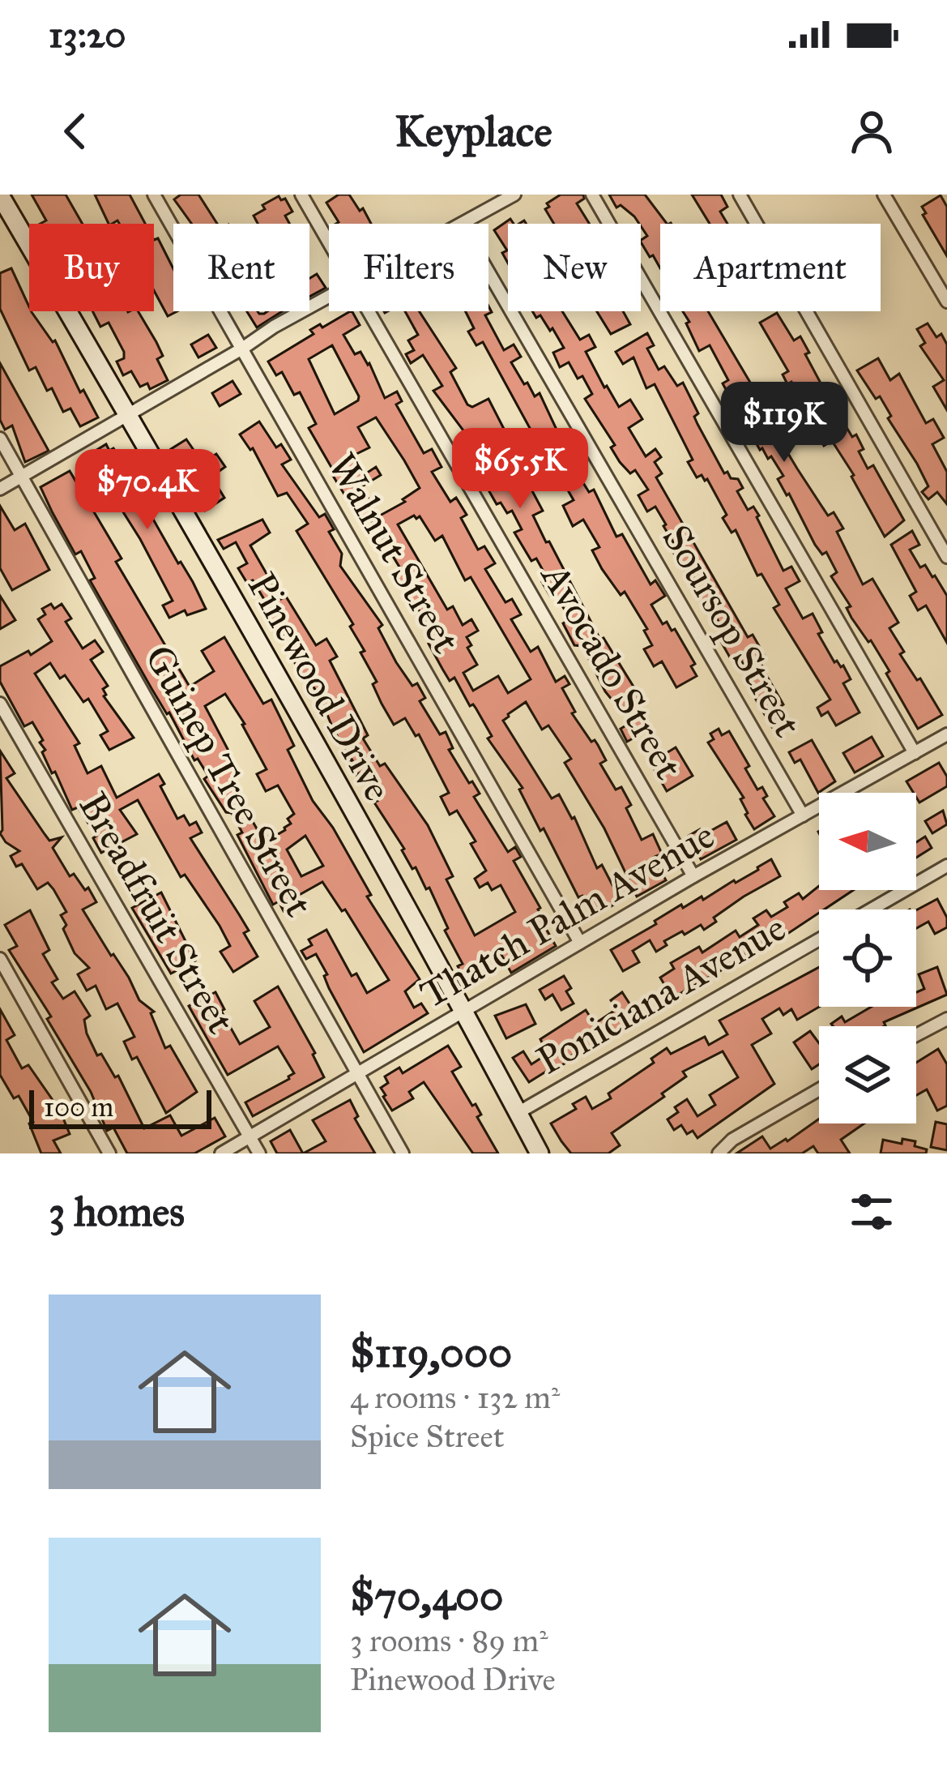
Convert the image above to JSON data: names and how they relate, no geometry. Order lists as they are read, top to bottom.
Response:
{
  "streets": {
    "main road": ["Pinewood Drive"],
    "street": [
      "Walnut Street",
      "Soursop Street",
      "Avocado Street",
      "Guinep Tree Street",
      "Breadfruit Street",
      "Thatch Palm Avenue",
      "Poniciana Avenue"
    ]
  },
  "crossings": [
    ["Walnut Street", "Thatch Palm Avenue"],
    ["Soursop Street", "Thatch Palm Avenue"],
    ["Avocado Street", "Thatch Palm Avenue"],
    ["Pinewood Drive", "Thatch Palm Avenue"],
    ["Pinewood Drive", "Poniciana Avenue"],
    ["Guinep Tree Street", "Thatch Palm Avenue"],
    ["Breadfruit Street", "Thatch Palm Avenue"]
  ],
  "scale_bar": "100 m",
  "north": "left",
  "page": {
    "status": "13:20",
    "header": "Keyplace",
    "chip": [
      "Buy",
      "Rent",
      "Filters",
      "New",
      "Apartment"
    ],
    "price": ["$119K", "$65.5K", "$70.4K"],
    "scale": "100 m",
    "heading": "3 homes",
    "list": [
      {
        "name": "$119,000",
        "note": "4 rooms · 132 m² · Spice Street"
      },
      {
        "name": "$70,400",
        "note": "3 rooms · 89 m² · Pinewood Drive"
      }
    ]
  }
}
